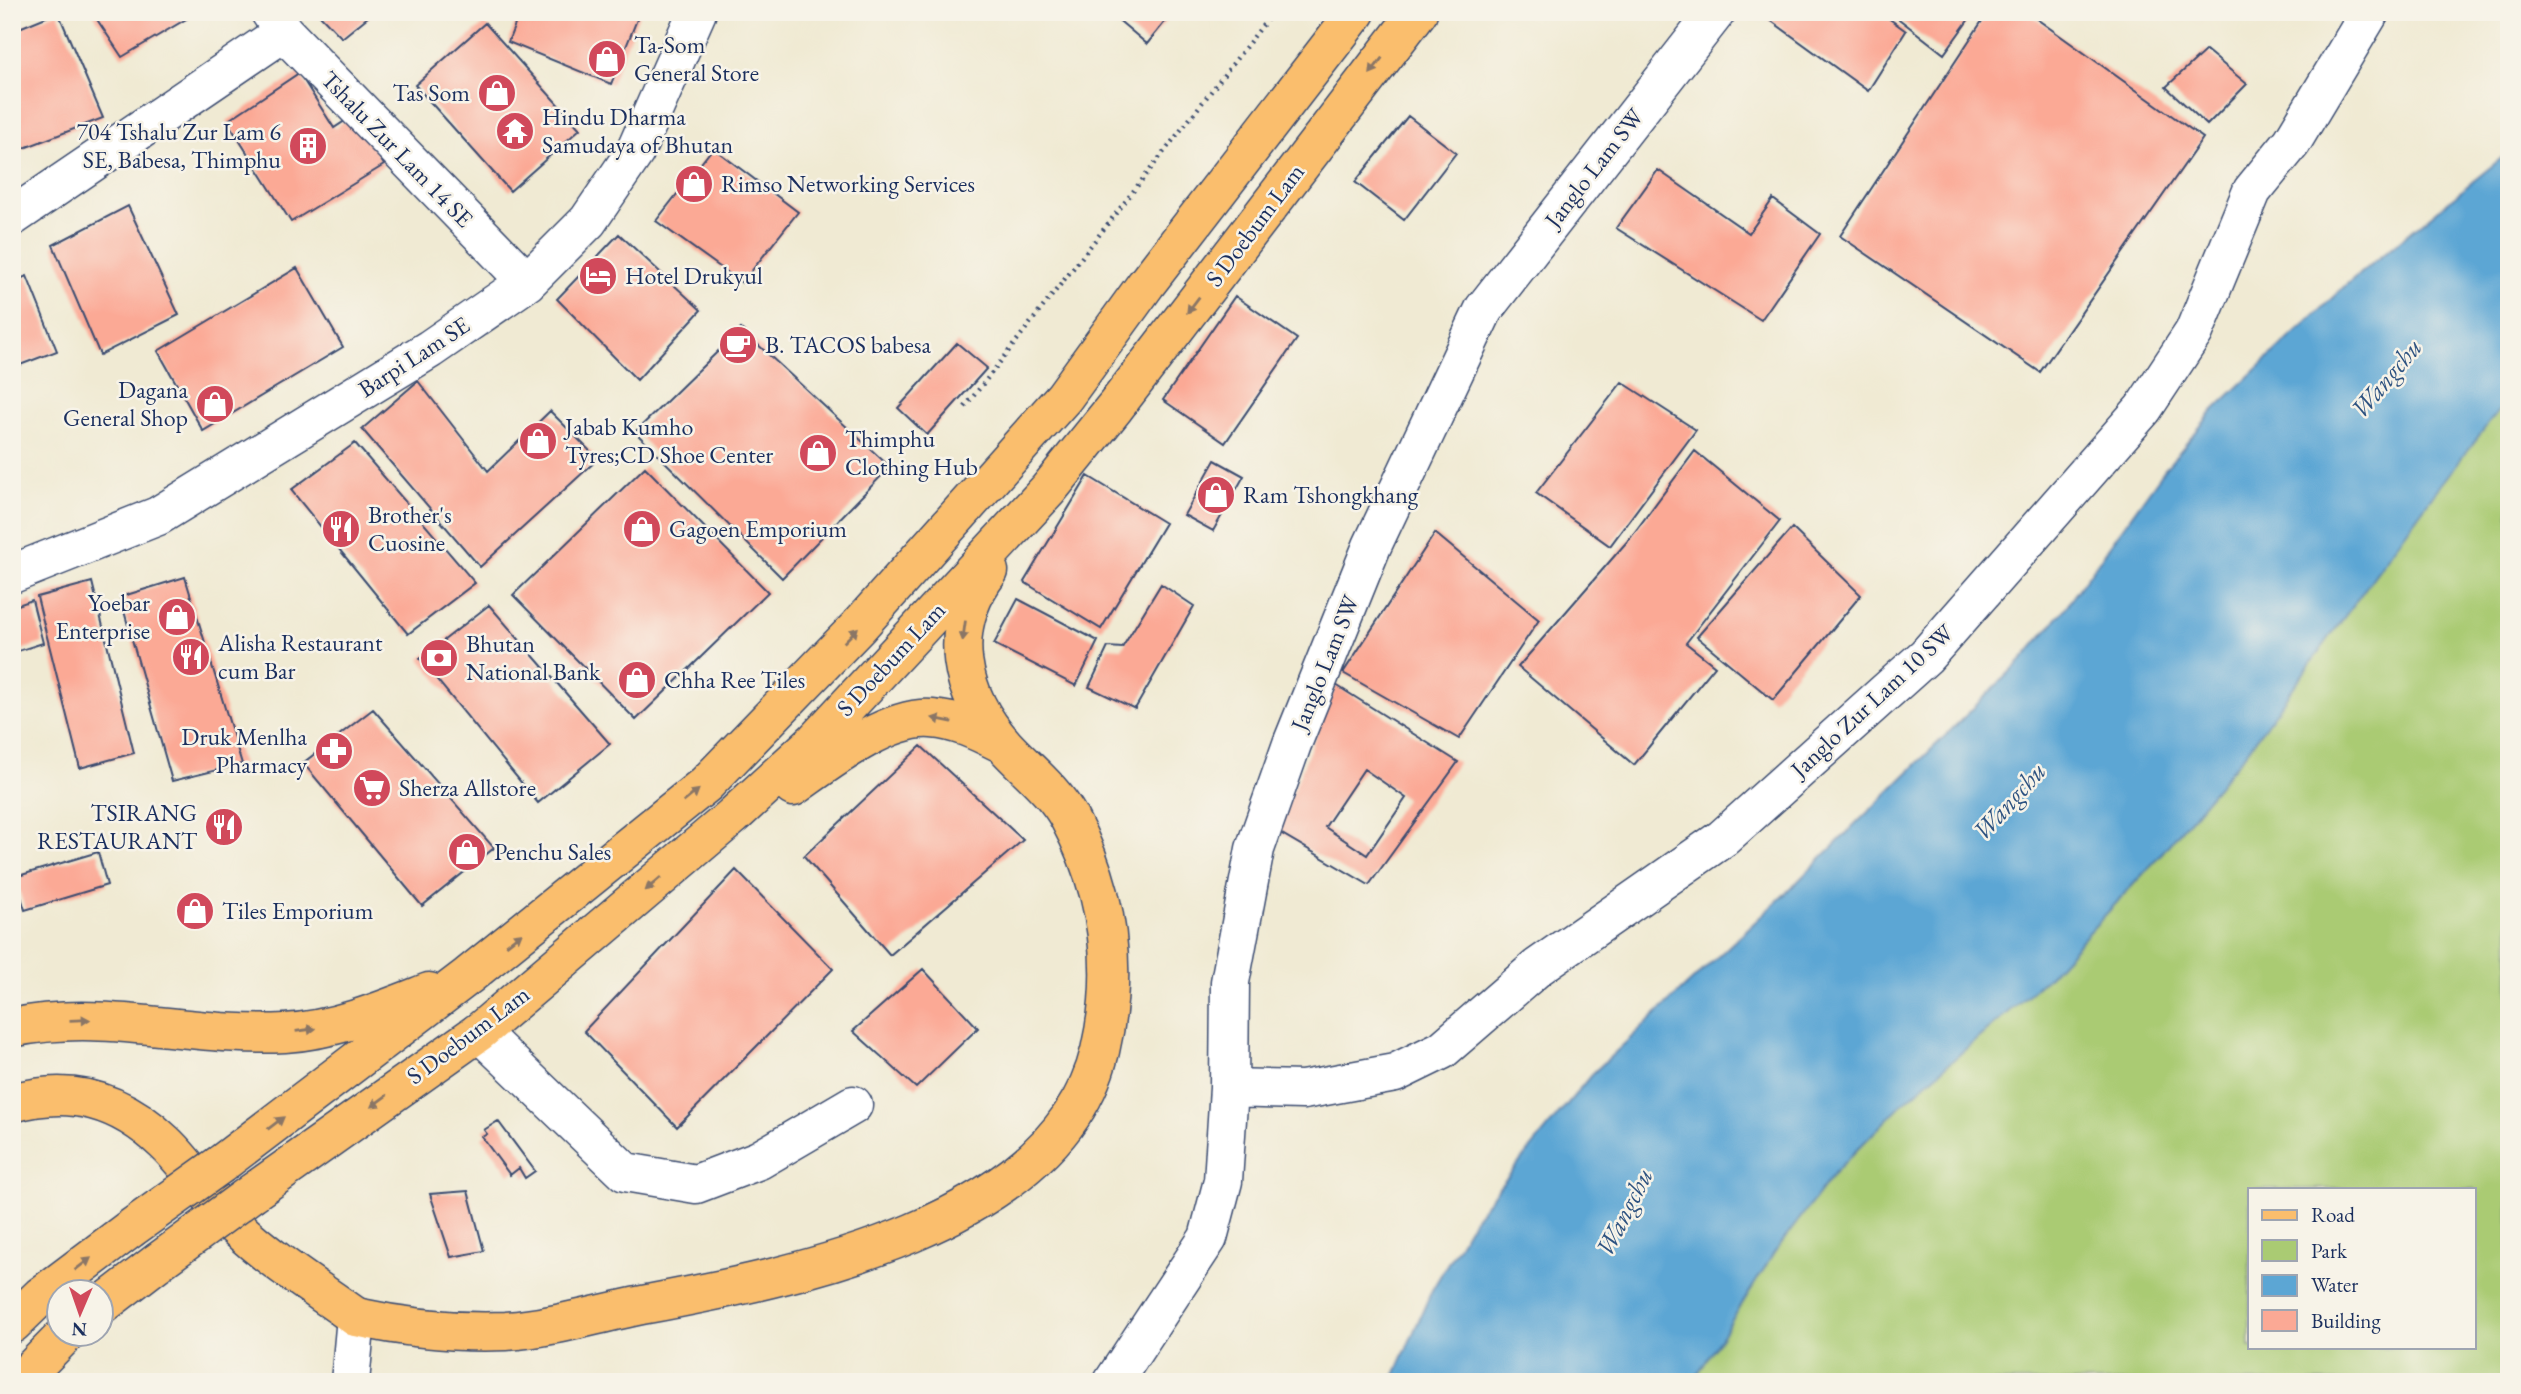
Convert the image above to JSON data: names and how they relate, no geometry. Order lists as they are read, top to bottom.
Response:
{
  "streets": {
    "main road": ["S Doebum Lam"],
    "street": [
      "Tshalu Zur Lam 14 SE",
      "Janglo Lam SW",
      "Barpi Lam SE",
      "Janglo Zur Lam 10 SW"
    ]
  },
  "crossings": [
    ["Tshalu Zur Lam 14 SE", "Barpi Lam SE"],
    ["Janglo Lam SW", "Janglo Zur Lam 10 SW"]
  ],
  "water": ["Wangchu"],
  "places": {
    "shop": [
      "Ta-Som General Store",
      "Tas Som",
      "Rimso Networking Services",
      "Dagana General Shop",
      "Jabab Kumho Tyres;CD Shoe Center",
      "Thimphu Clothing Hub",
      "Ram Tshongkhang",
      "Gagoen Emporium",
      "Yoebar Enterprise",
      "Chha Ree Tiles",
      "Penchu Sales",
      "Tiles Emporium"
    ],
    "temple": ["Hindu Dharma Samudaya of Bhutan"],
    "building": ["704 Tshalu Zur Lam 6 SE, Babesa, Thimphu"],
    "hotel": ["Hotel Drukyul"],
    "cafe": ["B. TACOS babesa"],
    "restaurant": ["Brother's Cuosine", "Alisha Restaurant cum Bar", "TSIRANG RESTAURANT"],
    "bank": ["Bhutan National Bank"],
    "pharmacy": ["Druk Menlha Pharmacy"],
    "supermarket": ["Sherza Allstore"]
  },
  "legend": [
    "Road",
    "Park",
    "Water",
    "Building"
  ],
  "north": "bottom"
}
